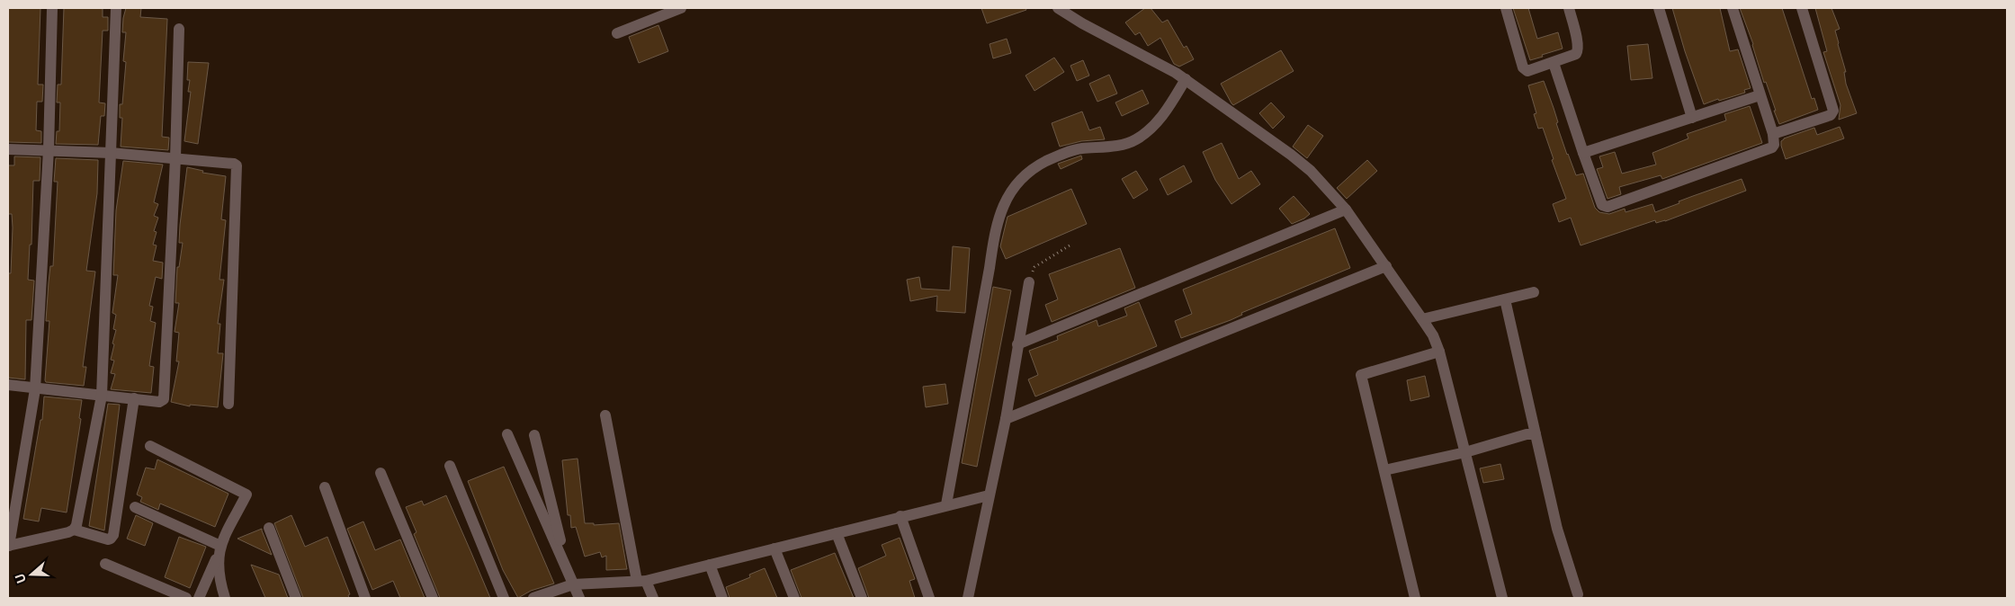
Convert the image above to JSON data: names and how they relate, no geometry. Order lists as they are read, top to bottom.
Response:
{
  "north": "left"
}
